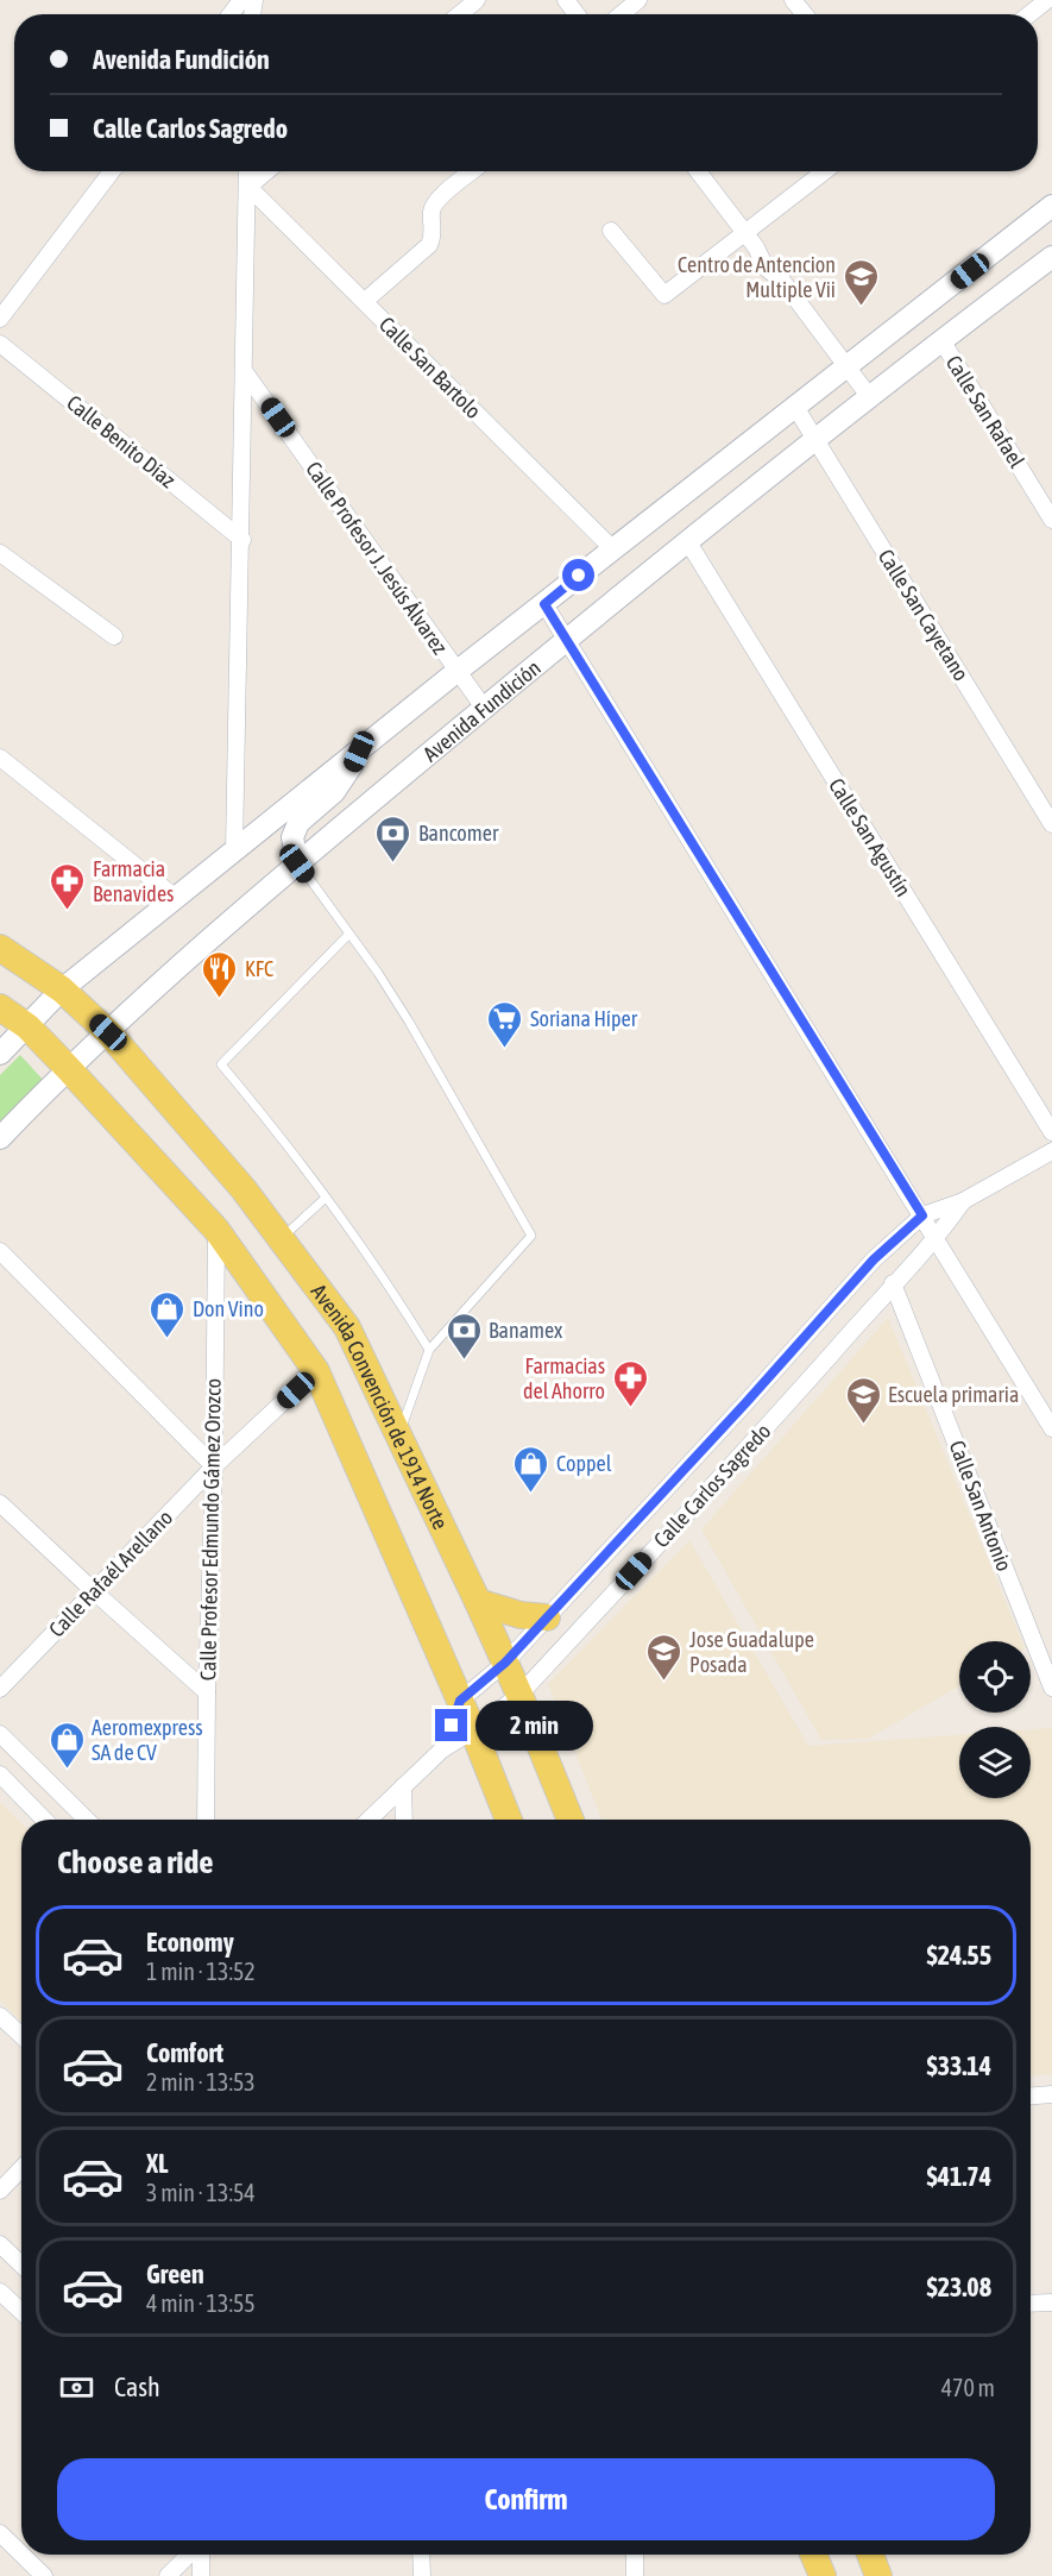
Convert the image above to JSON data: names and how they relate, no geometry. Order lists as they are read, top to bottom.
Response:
{
  "streets": {
    "main road": ["Avenida Convención de 1914 Norte"],
    "street": [
      "Calle San Bartolo",
      "Calle San Rafael",
      "Calle Benito Díaz",
      "Calle Profesor J. Jesús Álvarez",
      "Calle San Cayetano",
      "Avenida Fundición",
      "Calle San Agustín",
      "Calle Carlos Sagredo",
      "Calle San Antonio",
      "Calle Profesor Edmundo Gámez Orozco",
      "Calle Rafaél Arellano"
    ]
  },
  "crossings": [
    ["Calle San Bartolo", "Avenida Fundición"],
    ["Calle San Rafael", "Avenida Fundición"],
    ["Calle Profesor J. Jesús Álvarez", "Avenida Fundición"],
    ["Calle San Cayetano", "Avenida Fundición"],
    ["Avenida Fundición", "Calle San Agustín"],
    ["Avenida Fundición", "Avenida Convención de 1914 Norte"],
    ["Avenida Convención de 1914 Norte", "Calle Carlos Sagredo"],
    ["Avenida Convención de 1914 Norte", "Calle Profesor Edmundo Gámez Orozco"],
    ["Avenida Convención de 1914 Norte", "Calle Rafaél Arellano"],
    ["Calle Carlos Sagredo", "Calle San Antonio"],
    ["Calle Profesor Edmundo Gámez Orozco", "Calle Rafaél Arellano"]
  ],
  "places": {
    "school or university": ["Centro de Antencion Multiple Vii", "Escuela primaria", "Jose Guadalupe Posada"],
    "bank": ["Bancomer", "Banamex"],
    "pharmacy": ["Farmacia Benavides", "Farmacias del Ahorro"],
    "restaurant": ["KFC"],
    "supermarket": ["Soriana Híper"],
    "shop": ["Don Vino", "Coppel", "Aeromexpress SA de CV"]
  },
  "page": {
    "banner": ["Avenida Fundición", "Calle Carlos Sagredo"],
    "bubble": "2 min",
    "heading": "Choose a ride",
    "list": [
      {
        "name": "Economy",
        "note": "1 min · 13:52",
        "value": "$24.55"
      },
      {
        "name": "Comfort",
        "note": "2 min · 13:53",
        "value": "$33.14"
      },
      {
        "name": "XL",
        "note": "3 min · 13:54",
        "value": "$41.74"
      },
      {
        "name": "Green",
        "note": "4 min · 13:55",
        "value": "$23.08"
      }
    ],
    "pay": ["Cash", "470 m"],
    "buttons": "Confirm"
  }
}
